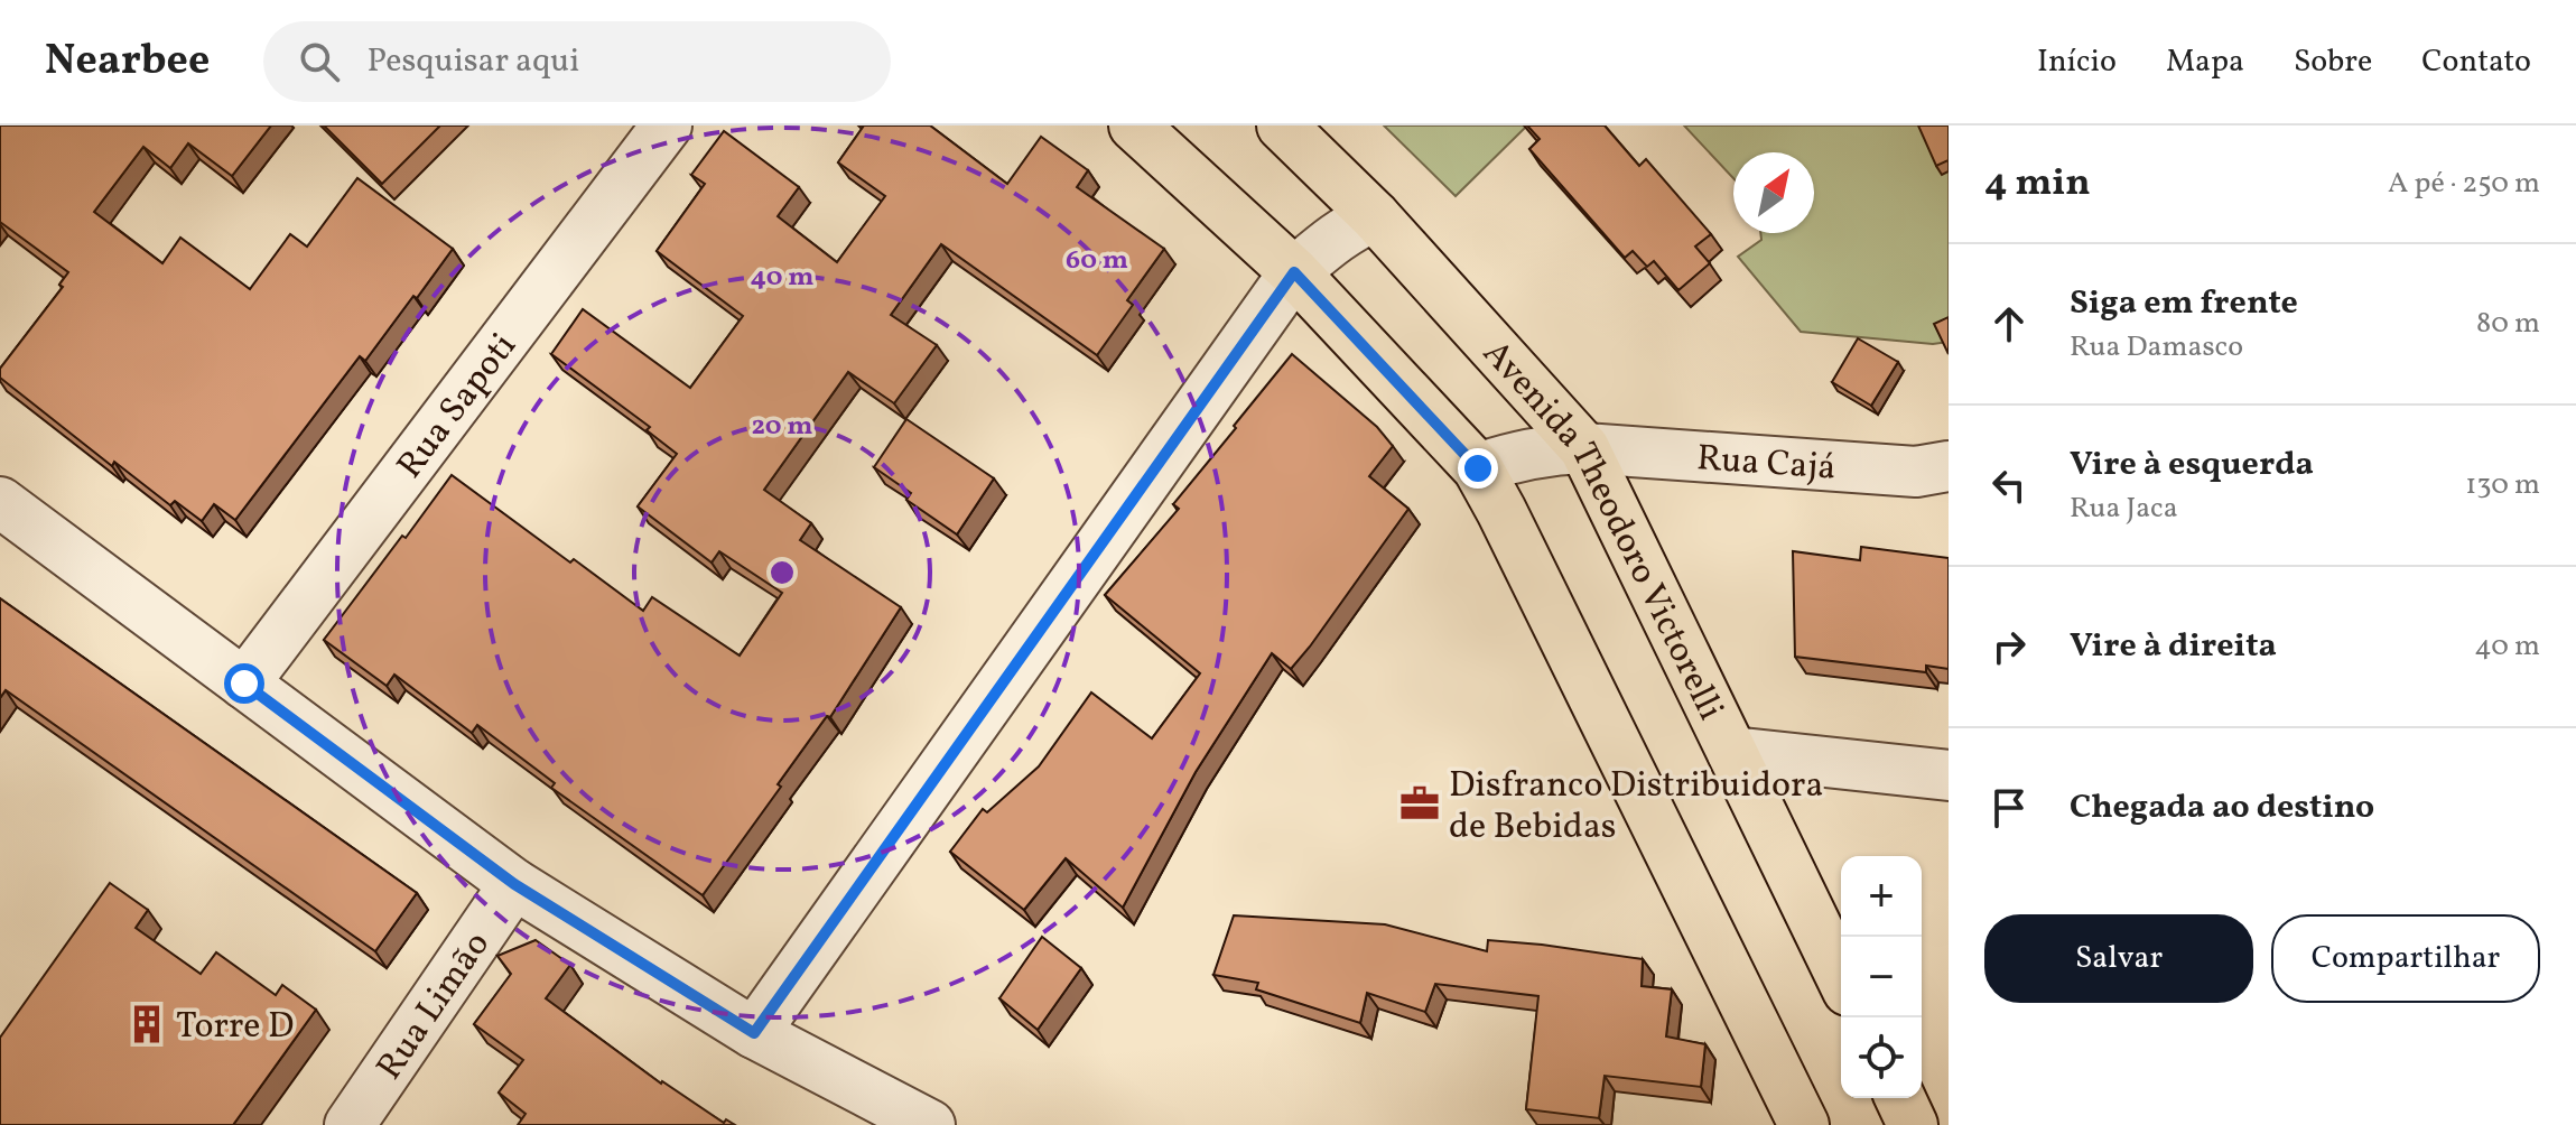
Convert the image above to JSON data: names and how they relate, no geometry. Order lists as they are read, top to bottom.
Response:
{
  "streets": {
    "main road": ["Avenida Theodoro Victorelli"],
    "street": ["Rua Sapoti", "Rua Cajá", "Rua Limão"]
  },
  "crossings": [
    ["Rua Cajá", "Avenida Theodoro Victorelli"]
  ],
  "places": {
    "office": ["Disfranco Distribuidora de Bebidas"],
    "building": ["Torre D"]
  },
  "north": "top right",
  "page": {
    "header": "Nearbee",
    "search": "Pesquisar aqui",
    "nav": [
      "Início",
      "Mapa",
      "Sobre",
      "Contato"
    ],
    "heading": ["4 min", "A pé · 250 m"],
    "list": [
      ["Siga em frente", "Rua Damasco", "80 m"],
      ["Vire à esquerda", "Rua Jaca", "130 m"],
      ["Vire à direita", "40 m"],
      "Chegada ao destino"
    ],
    "map_buttons": ["+", "−"],
    "buttons": ["Salvar", "Compartilhar"]
  },
  "rings": ["60 m", "40 m", "20 m"]
}
